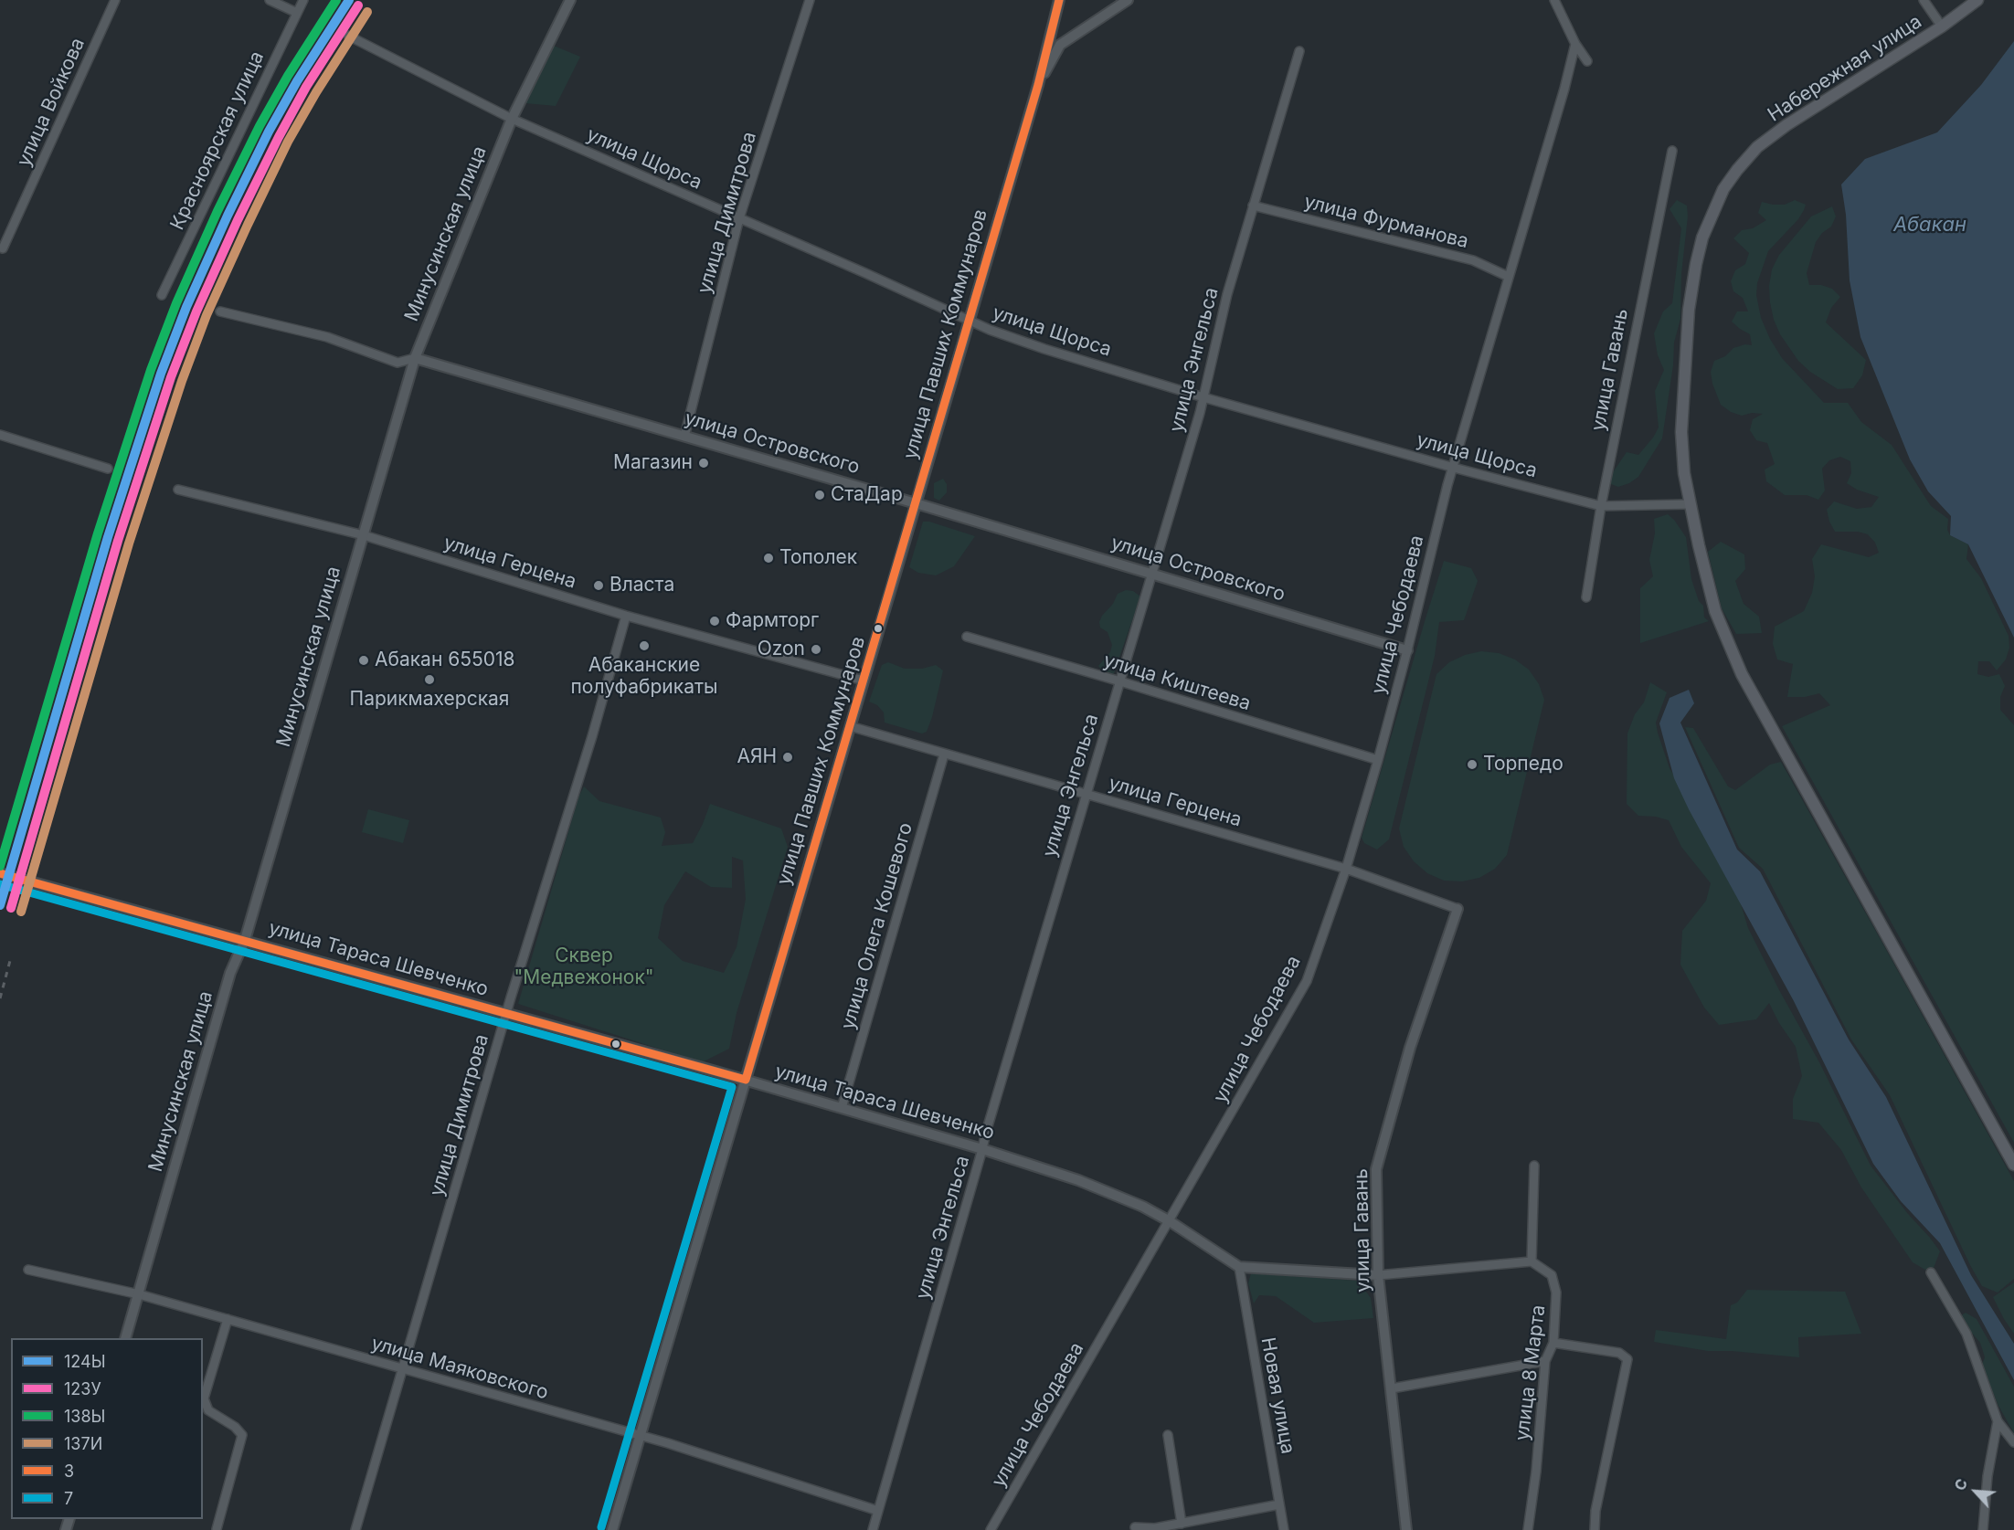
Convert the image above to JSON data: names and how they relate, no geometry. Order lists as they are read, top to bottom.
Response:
{
  "streets": {
    "main road": ["Набережная улица"],
    "street": [
      "улица Войкова",
      "Красноярская улица",
      "улица Щорса",
      "улица Димитрова",
      "улица Фурманова",
      "Минусинская улица",
      "улица Павших Коммунаров",
      "улица Энгельса",
      "улица Гавань",
      "улица Островского",
      "улица Герцена",
      "улица Чебодаева",
      "улица Киштеева",
      "улица Олега Кошевого",
      "улица Тараса Шевченко",
      "улица Маяковского",
      "улица 8 Марта",
      "Новая улица"
    ]
  },
  "crossings": [
    ["Набережная улица", "улица Щорса"],
    ["улица Щорса", "улица Димитрова"],
    ["улица Щорса", "Минусинская улица"],
    ["улица Щорса", "улица Павших Коммунаров"],
    ["улица Щорса", "улица Энгельса"],
    ["улица Щорса", "улица Гавань"],
    ["улица Щорса", "улица Чебодаева"],
    ["улица Димитрова", "улица Островского"],
    ["улица Димитрова", "улица Герцена"],
    ["улица Димитрова", "улица Тараса Шевченко"],
    ["улица Димитрова", "улица Маяковского"],
    ["улица Фурманова", "улица Энгельса"],
    ["улица Фурманова", "улица Чебодаева"],
    ["Минусинская улица", "улица Островского"],
    ["Минусинская улица", "улица Герцена"],
    ["Минусинская улица", "улица Тараса Шевченко"],
    ["Минусинская улица", "улица Маяковского"],
    ["улица Павших Коммунаров", "улица Островского"],
    ["улица Павших Коммунаров", "улица Герцена"],
    ["улица Павших Коммунаров", "улица Тараса Шевченко"],
    ["улица Павших Коммунаров", "улица Маяковского"],
    ["улица Энгельса", "улица Островского"],
    ["улица Энгельса", "улица Герцена"],
    ["улица Энгельса", "улица Киштеева"],
    ["улица Энгельса", "улица Тараса Шевченко"],
    ["улица Энгельса", "улица Маяковского"],
    ["улица Гавань", "улица Герцена"],
    ["улица Островского", "улица Чебодаева"],
    ["улица Герцена", "улица Чебодаева"],
    ["улица Герцена", "улица Олега Кошевого"],
    ["улица Чебодаева", "улица Киштеева"],
    ["улица Чебодаева", "улица Тараса Шевченко"],
    ["улица Олега Кошевого", "улица Тараса Шевченко"],
    ["улица Тараса Шевченко", "Новая улица"]
  ],
  "water": ["Абакан"],
  "parks": ["Сквер \"Медвежонок\""],
  "places": [
    "Магазин",
    "СтаДар",
    "Тополек",
    "Власта",
    "Фармторг",
    "Абаканские полуфабрикаты",
    "Ozon",
    "Абакан 655018",
    "Парикмахерская",
    "АЯН",
    "Торпедо"
  ],
  "lines": [
    "transit line 124Ы",
    "transit line 138Ы",
    "transit line 3",
    "transit line 123У",
    "transit line 137И",
    "transit line 7"
  ],
  "legend": [
    "124Ы",
    "123У",
    "138Ы",
    "137И",
    "3",
    "7"
  ],
  "north": "top left"
}
